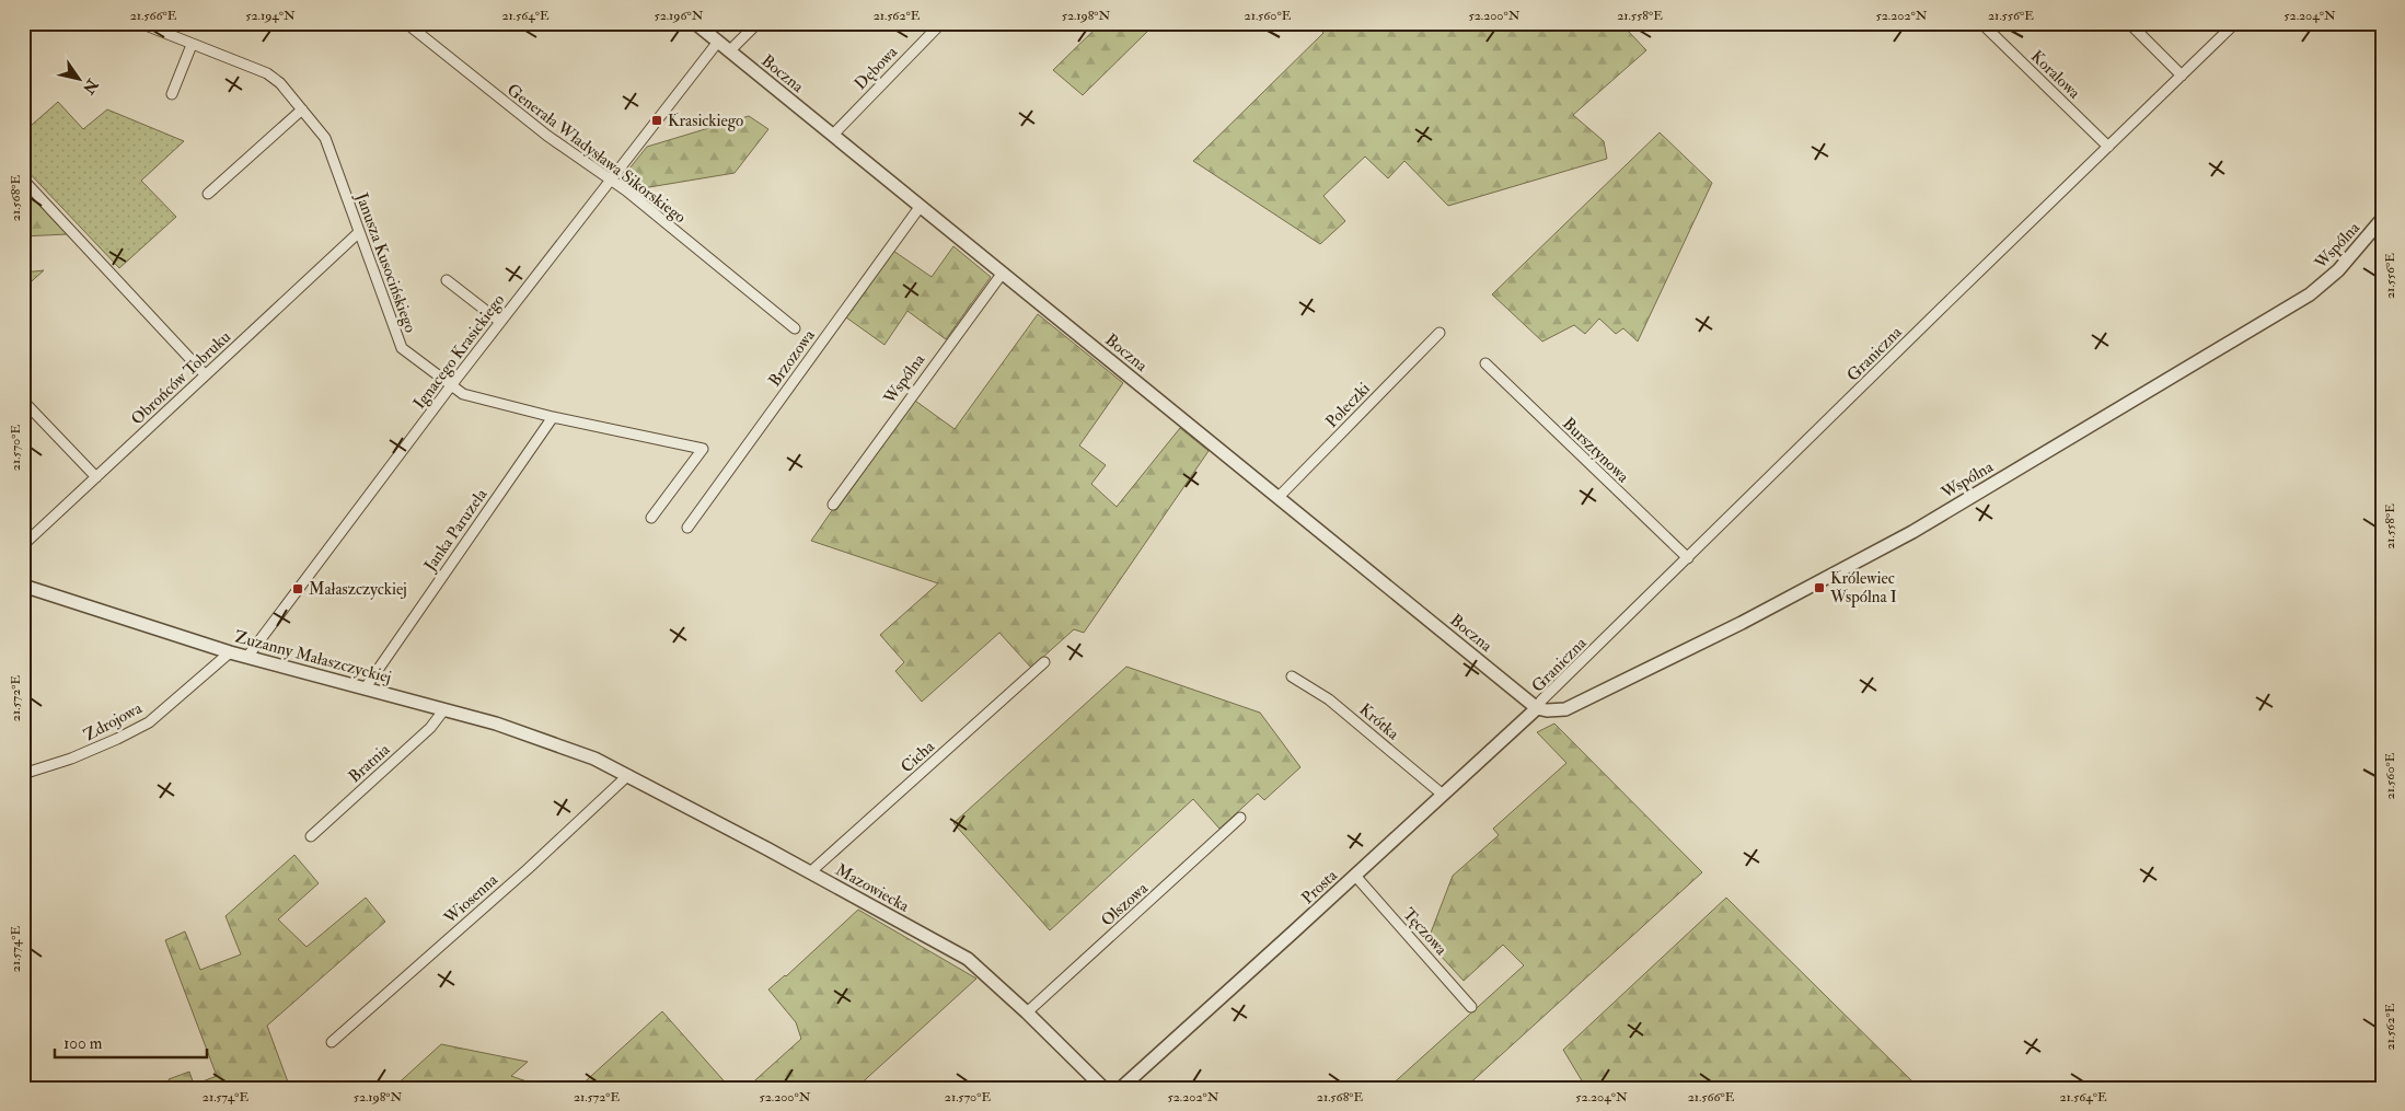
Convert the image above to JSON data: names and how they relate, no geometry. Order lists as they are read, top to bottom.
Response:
{
  "streets": {
    "street": [
      "Dębowa",
      "Boczna",
      "Koralowa",
      "Generała Władysława Sikorskiego",
      "Wspólna",
      "Janusza Kusocińskiego",
      "Ignacego Krasickiego",
      "Graniczna",
      "Brzozowa",
      "Obrońców Tobruku",
      "Poleczki",
      "Bursztynowa",
      "Janka Paruzela",
      "Zuzanny Małaszczyckiej",
      "Zdrojowa",
      "Krótka",
      "Cicha",
      "Bratnia",
      "Prosta",
      "Mazowiecka",
      "Wiosenna",
      "Olszowa",
      "Tęczowa"
    ]
  },
  "crossings": [
    ["Dębowa", "Boczna"],
    ["Boczna", "Wspólna"],
    ["Boczna", "Ignacego Krasickiego"],
    ["Boczna", "Graniczna"],
    ["Boczna", "Brzozowa"],
    ["Boczna", "Poleczki"],
    ["Boczna", "Prosta"],
    ["Koralowa", "Graniczna"],
    ["Generała Władysława Sikorskiego", "Ignacego Krasickiego"],
    ["Wspólna", "Graniczna"],
    ["Wspólna", "Prosta"],
    ["Janusza Kusocińskiego", "Ignacego Krasickiego"],
    ["Janusza Kusocińskiego", "Obrońców Tobruku"],
    ["Janusza Kusocińskiego", "Janka Paruzela"],
    ["Ignacego Krasickiego", "Zuzanny Małaszczyckiej"],
    ["Graniczna", "Bursztynowa"],
    ["Graniczna", "Prosta"],
    ["Janka Paruzela", "Zuzanny Małaszczyckiej"],
    ["Zuzanny Małaszczyckiej", "Zdrojowa"],
    ["Zuzanny Małaszczyckiej", "Bratnia"],
    ["Zuzanny Małaszczyckiej", "Mazowiecka"],
    ["Krótka", "Prosta"],
    ["Cicha", "Mazowiecka"],
    ["Prosta", "Tęczowa"],
    ["Mazowiecka", "Wiosenna"],
    ["Mazowiecka", "Olszowa"]
  ],
  "places": {
    "transit": ["Krasickiego", "Królewiec Wspólna I", "Małaszczyckiej"]
  },
  "scale_bar": "100 m",
  "north": "bottom right",
  "coordinates": [
    "21.566°E",
    "52.194°N",
    "21.564°E",
    "52.196°N",
    "21.562°E",
    "52.198°N",
    "21.560°E",
    "52.200°N",
    "21.558°E",
    "52.202°N",
    "21.556°E",
    "52.204°N",
    "21.568°E",
    "21.570°E",
    "21.572°E",
    "21.574°E"
  ]
}
